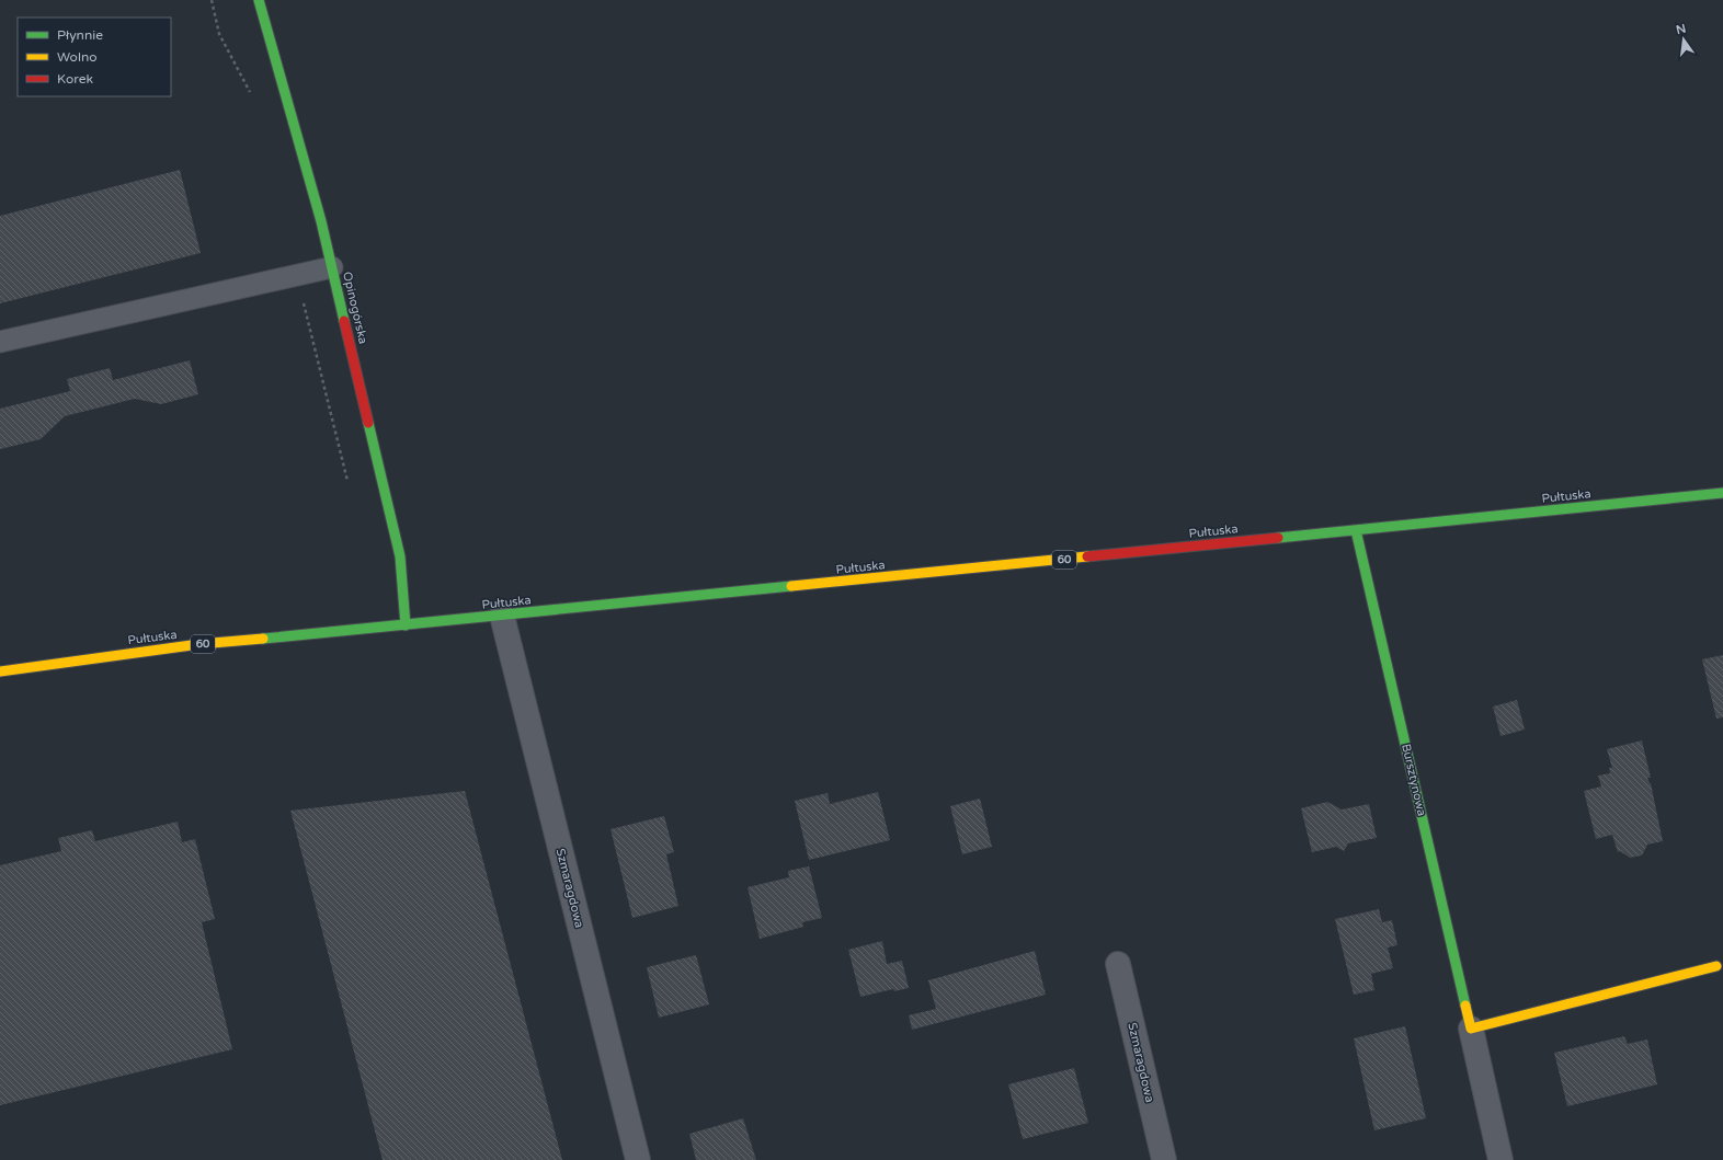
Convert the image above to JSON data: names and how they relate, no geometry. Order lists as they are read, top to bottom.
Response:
{
  "streets": {
    "main road": [
      "Opinogórska",
      "Pułtuska",
      "60",
      "Bursztynowa"
    ],
    "street": ["Szmaragdowa"]
  },
  "crossings": [
    ["Opinogórska", "Pułtuska"],
    ["Pułtuska", "Bursztynowa"],
    ["Pułtuska", "Szmaragdowa"]
  ],
  "legend": ["Płynnie", "Wolno", "Korek"],
  "north": "top"
}
